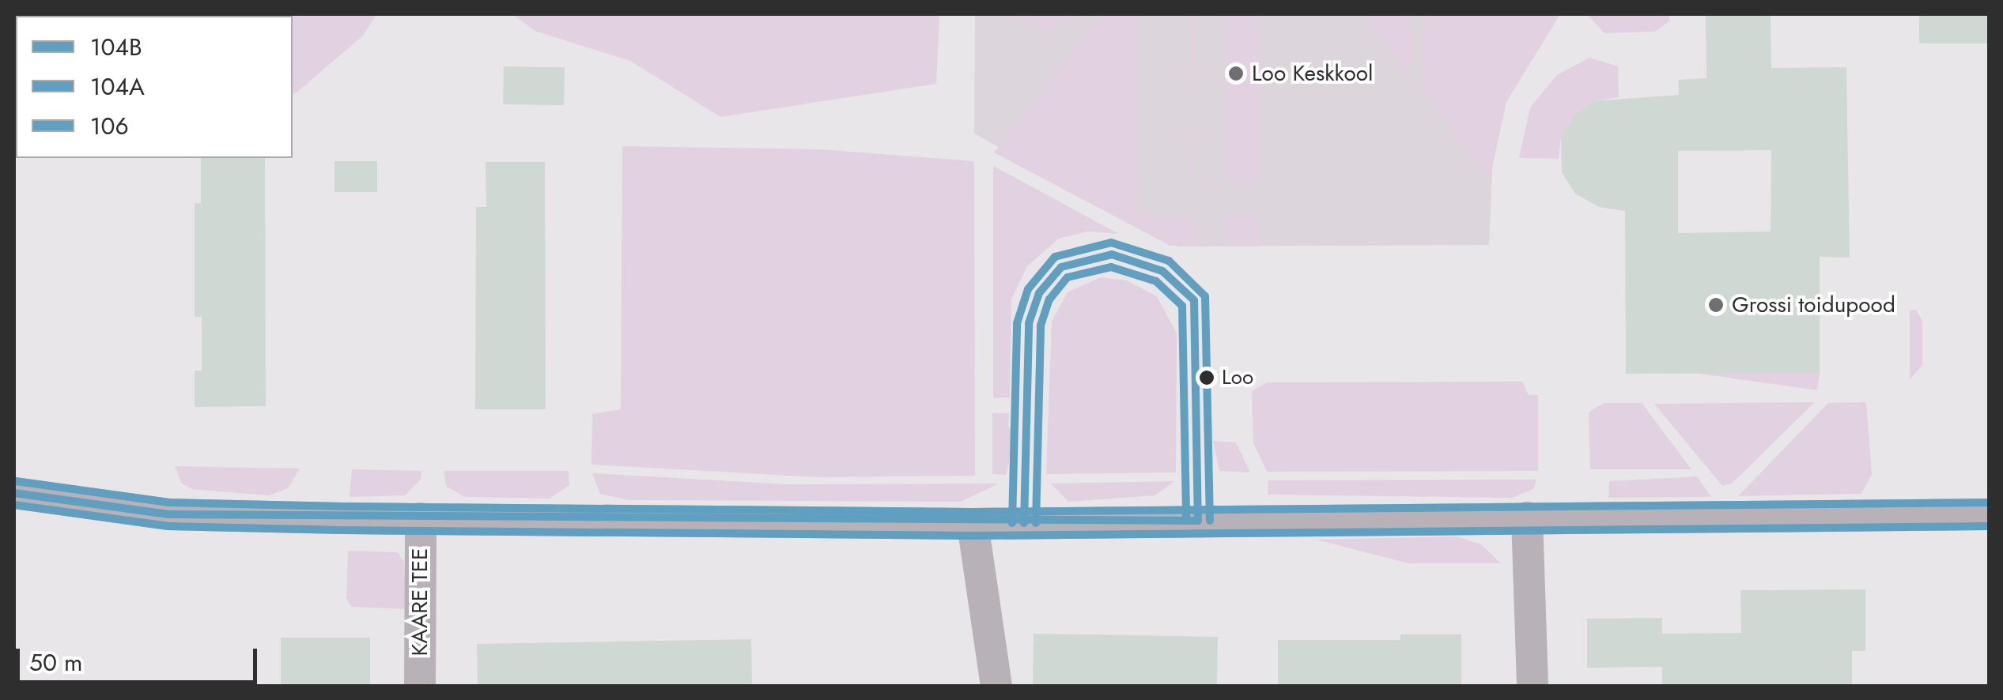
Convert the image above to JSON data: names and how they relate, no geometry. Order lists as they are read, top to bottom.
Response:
{
  "streets": {
    "street": ["KAARE TEE"]
  },
  "places": ["Loo Keskkool", "Grossi toidupood", "Loo"],
  "lines": ["transit line 106", "transit line 104B", "transit line 104A"],
  "legend": ["104B", "104A", "106"],
  "scale_bar": "50 m"
}
